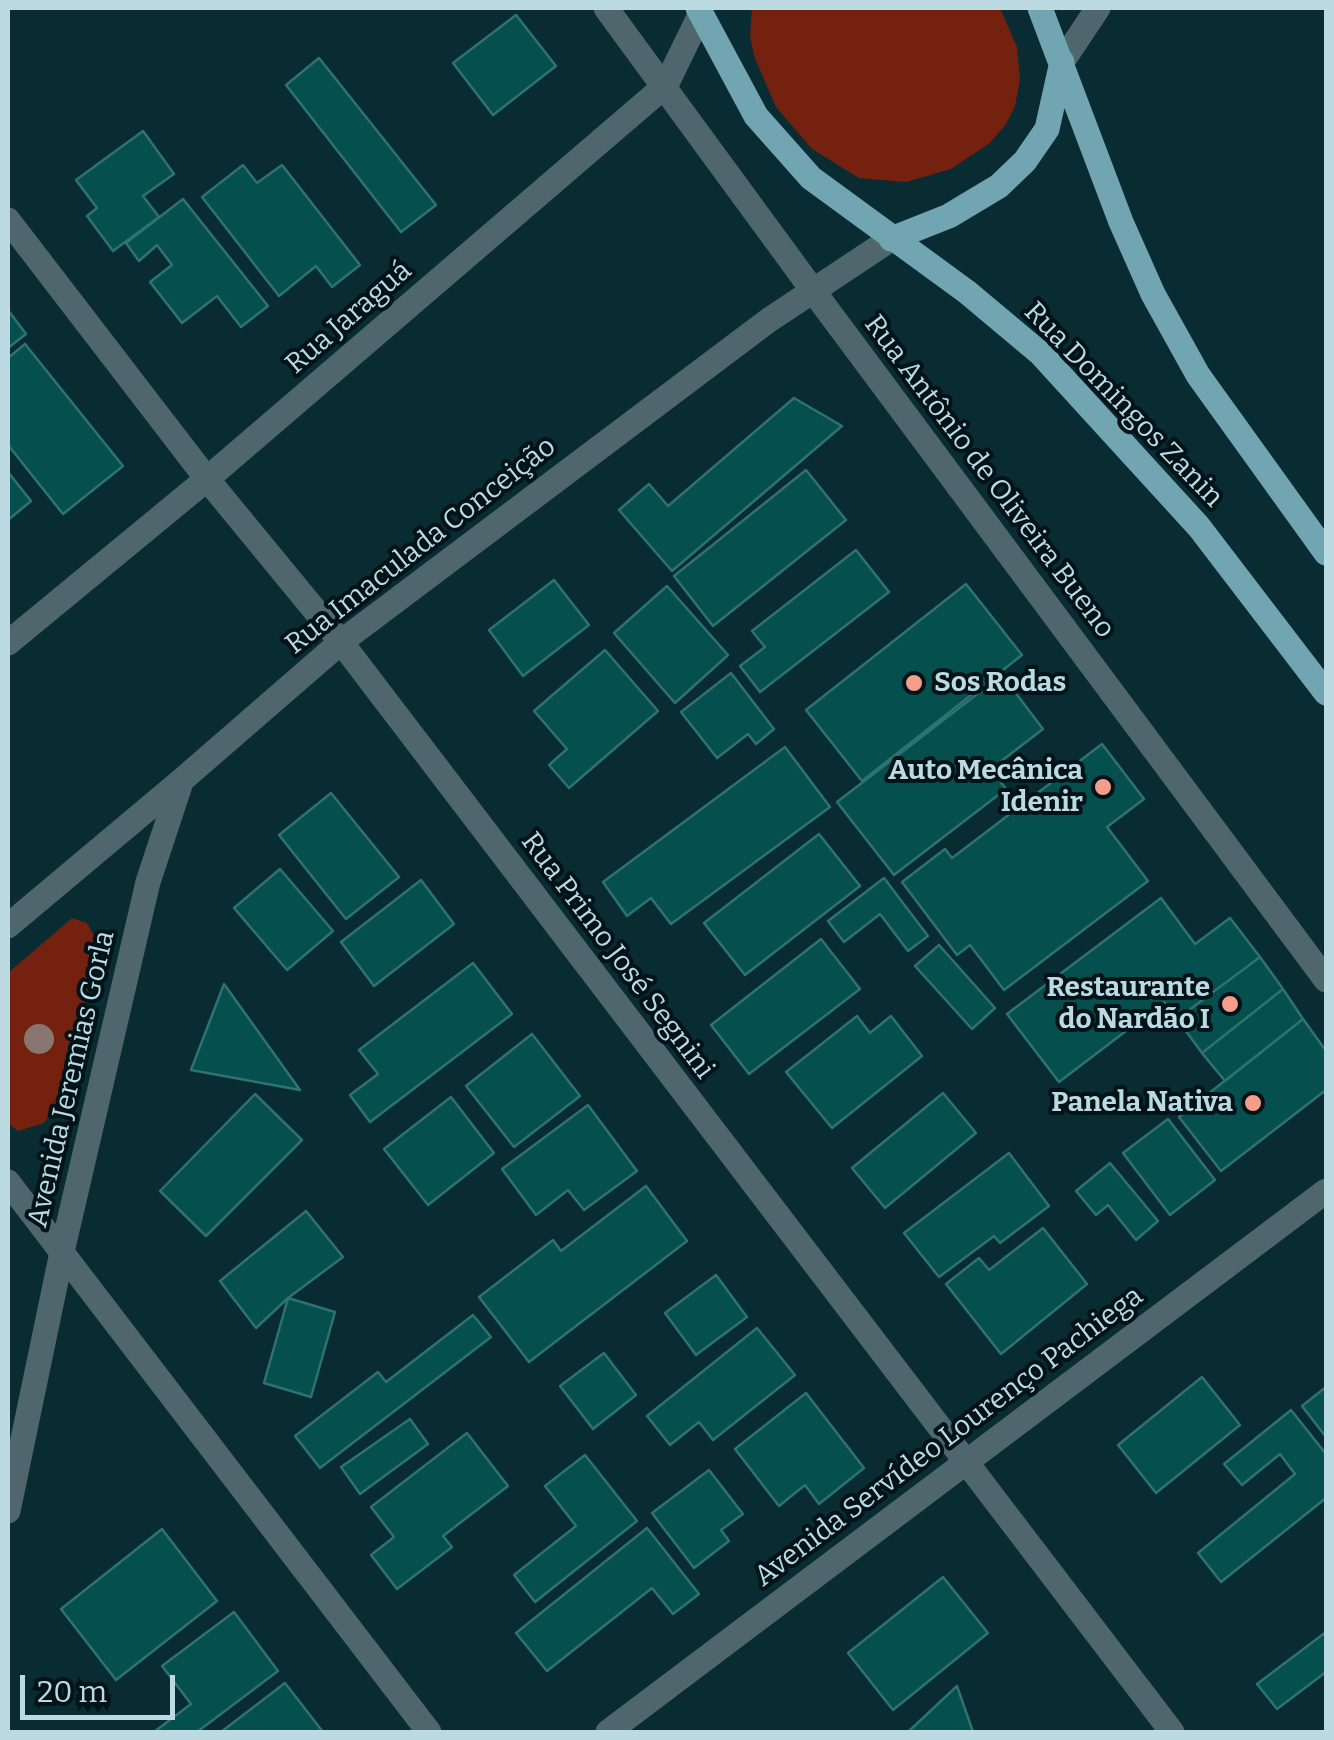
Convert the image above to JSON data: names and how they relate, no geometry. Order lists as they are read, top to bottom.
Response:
{
  "streets": {
    "main road": ["Rua Domingos Zanin"],
    "street": [
      "Rua Jaraguá",
      "Rua Antônio de Oliveira Bueno",
      "Rua Imaculada Conceição",
      "Rua Primo José Segnini",
      "Avenida Jeremias Gorla",
      "Avenida Servídeo Lourenço Pachiega"
    ]
  },
  "crossings": [
    ["Rua Jaraguá", "Rua Domingos Zanin"],
    ["Rua Jaraguá", "Rua Antônio de Oliveira Bueno"],
    ["Rua Jaraguá", "Rua Primo José Segnini"],
    ["Rua Domingos Zanin", "Rua Imaculada Conceição"],
    ["Rua Antônio de Oliveira Bueno", "Rua Imaculada Conceição"],
    ["Rua Imaculada Conceição", "Rua Primo José Segnini"],
    ["Rua Imaculada Conceição", "Avenida Jeremias Gorla"],
    ["Rua Primo José Segnini", "Avenida Servídeo Lourenço Pachiega"]
  ],
  "places": [
    "Sos Rodas",
    "Auto Mecânica Idenir",
    "Restaurante do Nardão I",
    "Panela Nativa"
  ],
  "scale_bar": "20 m"
}
